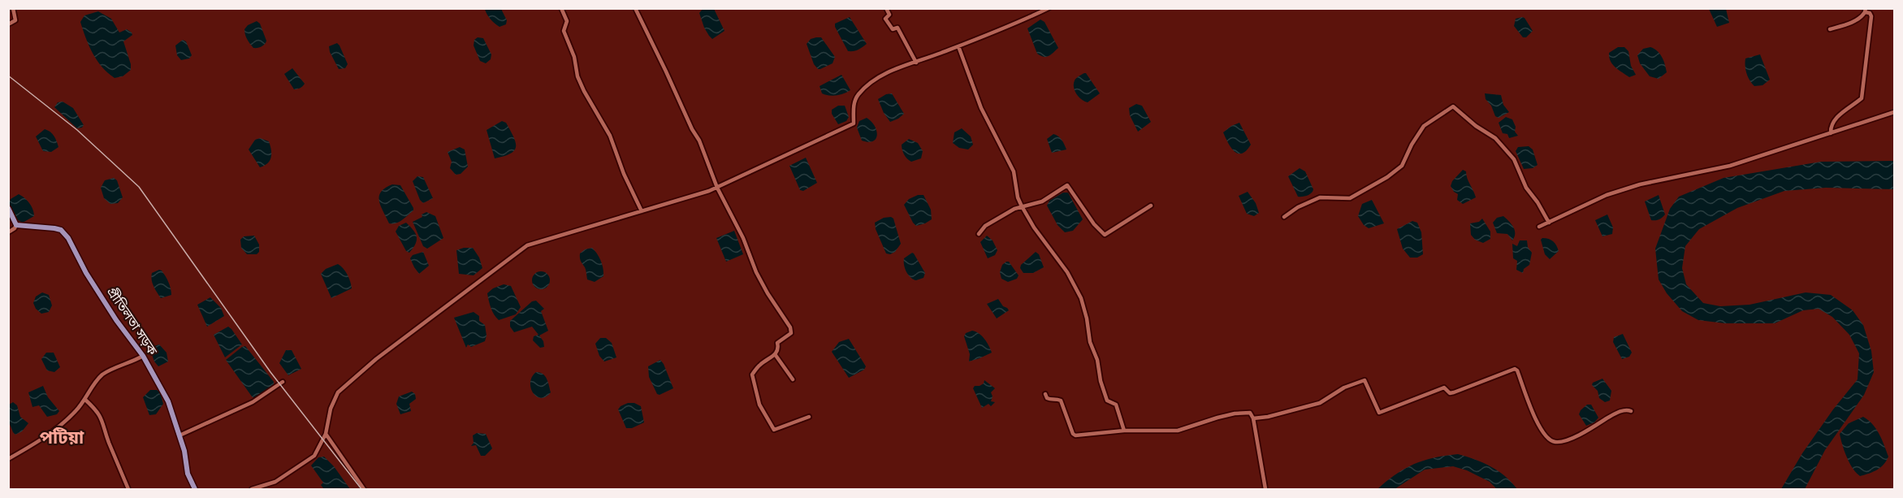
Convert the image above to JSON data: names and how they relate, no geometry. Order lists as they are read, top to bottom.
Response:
{
  "streets": {
    "main road": ["প্রীতিলতা সড়ক"]
  },
  "districts": ["পটিয়া"]
}
